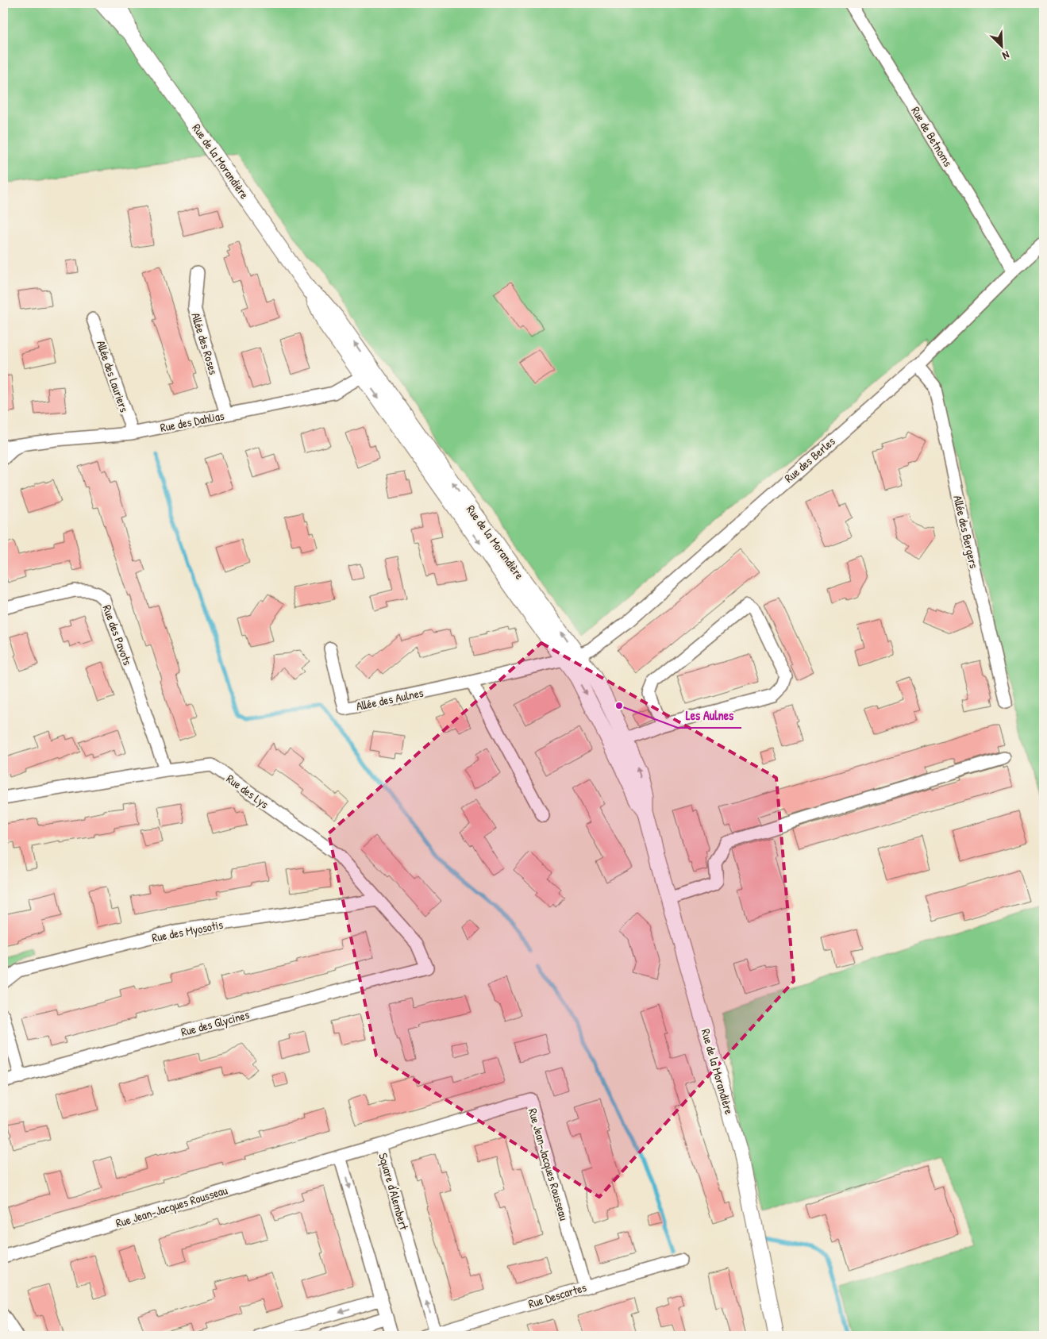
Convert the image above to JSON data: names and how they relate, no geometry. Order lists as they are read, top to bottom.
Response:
{
  "streets": {
    "street": [
      "Rue de Betnoms",
      "Rue de la Morandière",
      "Allée des Roses",
      "Allée des Lauriers",
      "Rue des Dahlias",
      "Rue des Berles",
      "Allée des Bergers",
      "Rue des Pavots",
      "Allée des Aulnes",
      "Rue des Lys",
      "Rue des Myosotis",
      "Rue des Glycines",
      "Rue Jean-Jacques Rousseau",
      "Square d'Alembert",
      "Rue Descartes"
    ]
  },
  "crossings": [
    ["Rue de Betnoms", "Rue des Berles"],
    ["Rue de la Morandière", "Rue des Dahlias"],
    ["Rue de la Morandière", "Rue des Berles"],
    ["Rue de la Morandière", "Allée des Aulnes"],
    ["Allée des Roses", "Rue des Dahlias"],
    ["Allée des Lauriers", "Rue des Dahlias"],
    ["Rue des Berles", "Allée des Bergers"],
    ["Rue des Berles", "Allée des Aulnes"],
    ["Rue des Pavots", "Rue des Lys"],
    ["Rue des Lys", "Rue des Myosotis"],
    ["Rue des Lys", "Rue des Glycines"],
    ["Rue Jean-Jacques Rousseau", "Square d'Alembert"],
    ["Rue Jean-Jacques Rousseau", "Rue Descartes"],
    ["Square d'Alembert", "Rue Descartes"]
  ],
  "places": ["Les Aulnes"],
  "north": "bottom right"
}
